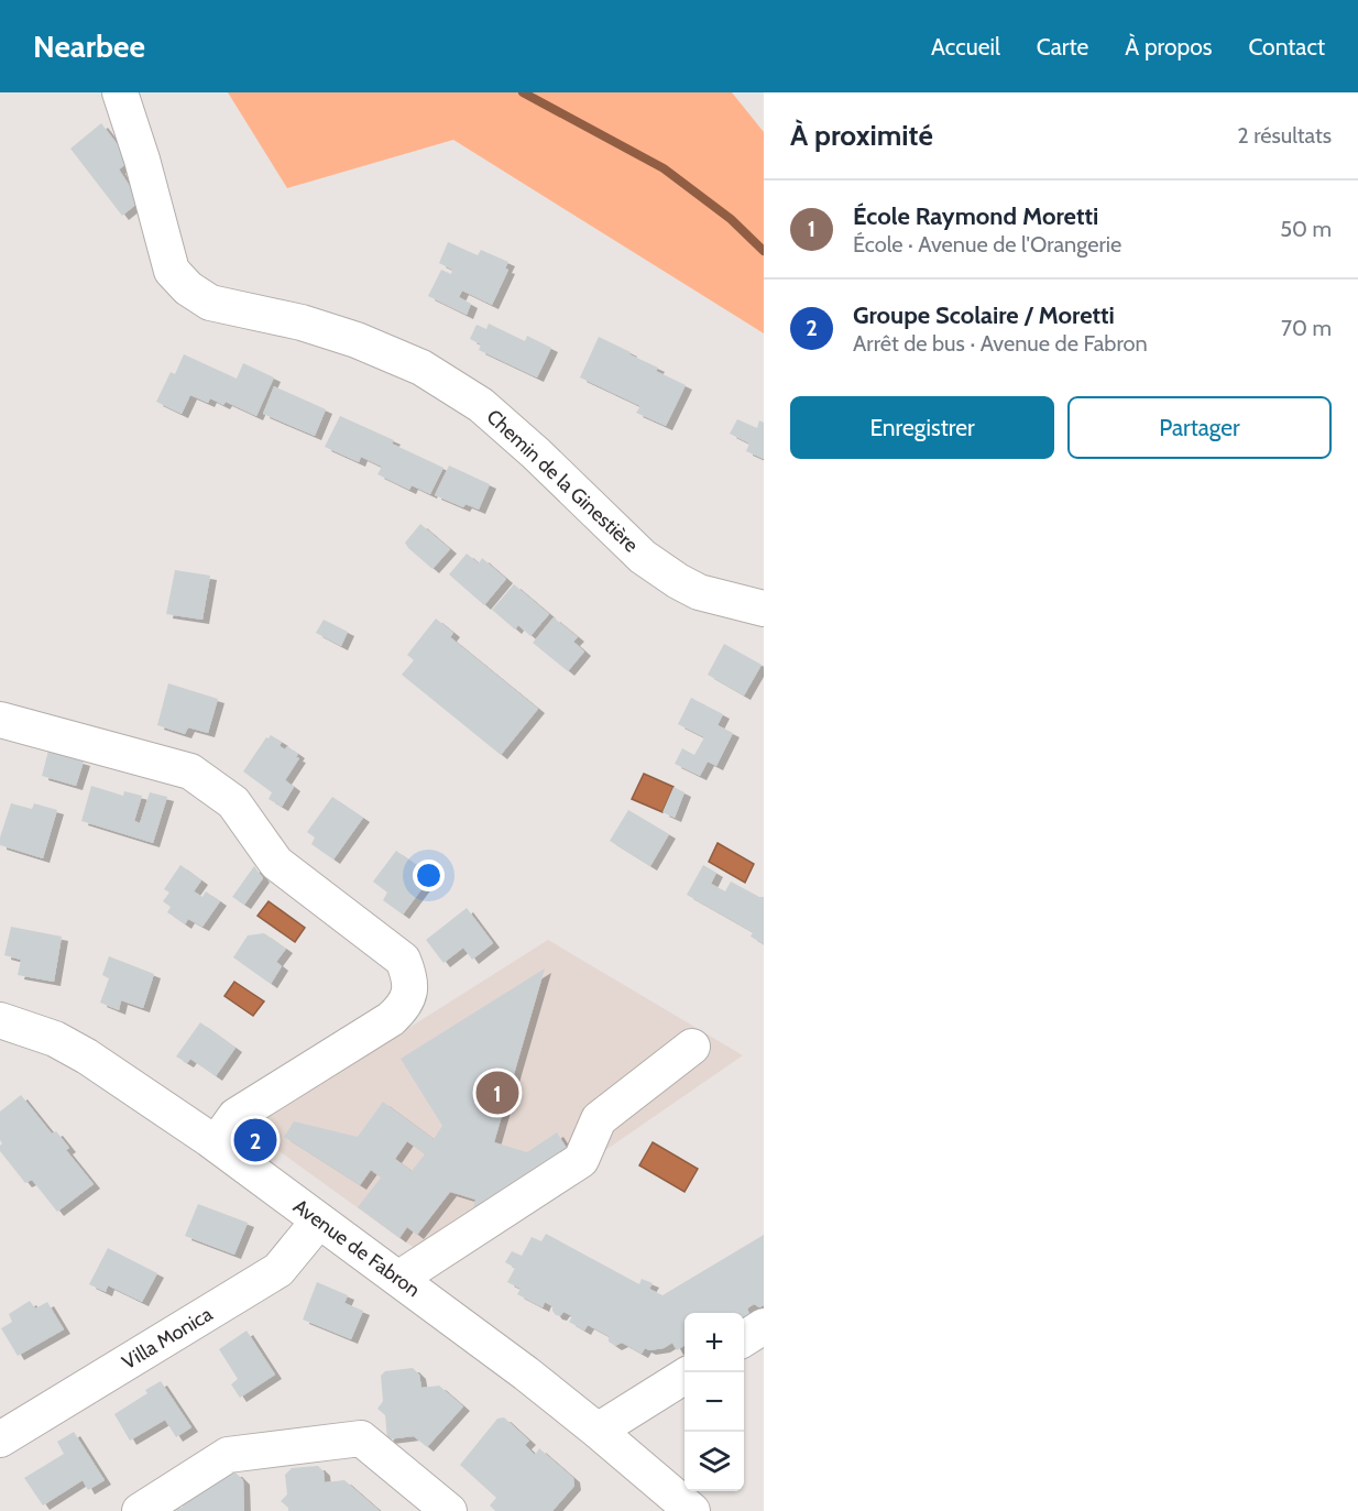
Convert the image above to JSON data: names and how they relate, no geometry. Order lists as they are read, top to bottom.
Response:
{
  "streets": {
    "street": ["Chemin de la Ginestière", "Avenue de Fabron", "Villa Monica"]
  },
  "crossings": [
    ["Avenue de Fabron", "Villa Monica"]
  ],
  "page": {
    "header": "Nearbee",
    "nav": [
      "Accueil",
      "Carte",
      "À propos",
      "Contact"
    ],
    "heading": ["À proximité", "2 résultats"],
    "list": [
      {
        "mark": "1",
        "name": "École Raymond Moretti",
        "note": "École · Avenue de l'Orangerie",
        "value": "50 m"
      },
      {
        "mark": "2",
        "name": "Groupe Scolaire / Moretti",
        "note": "Arrêt de bus · Avenue de Fabron",
        "value": "70 m"
      }
    ],
    "buttons": ["Enregistrer", "Partager"],
    "pins": ["1", "2"],
    "map_buttons": ["+", "−"]
  }
}
